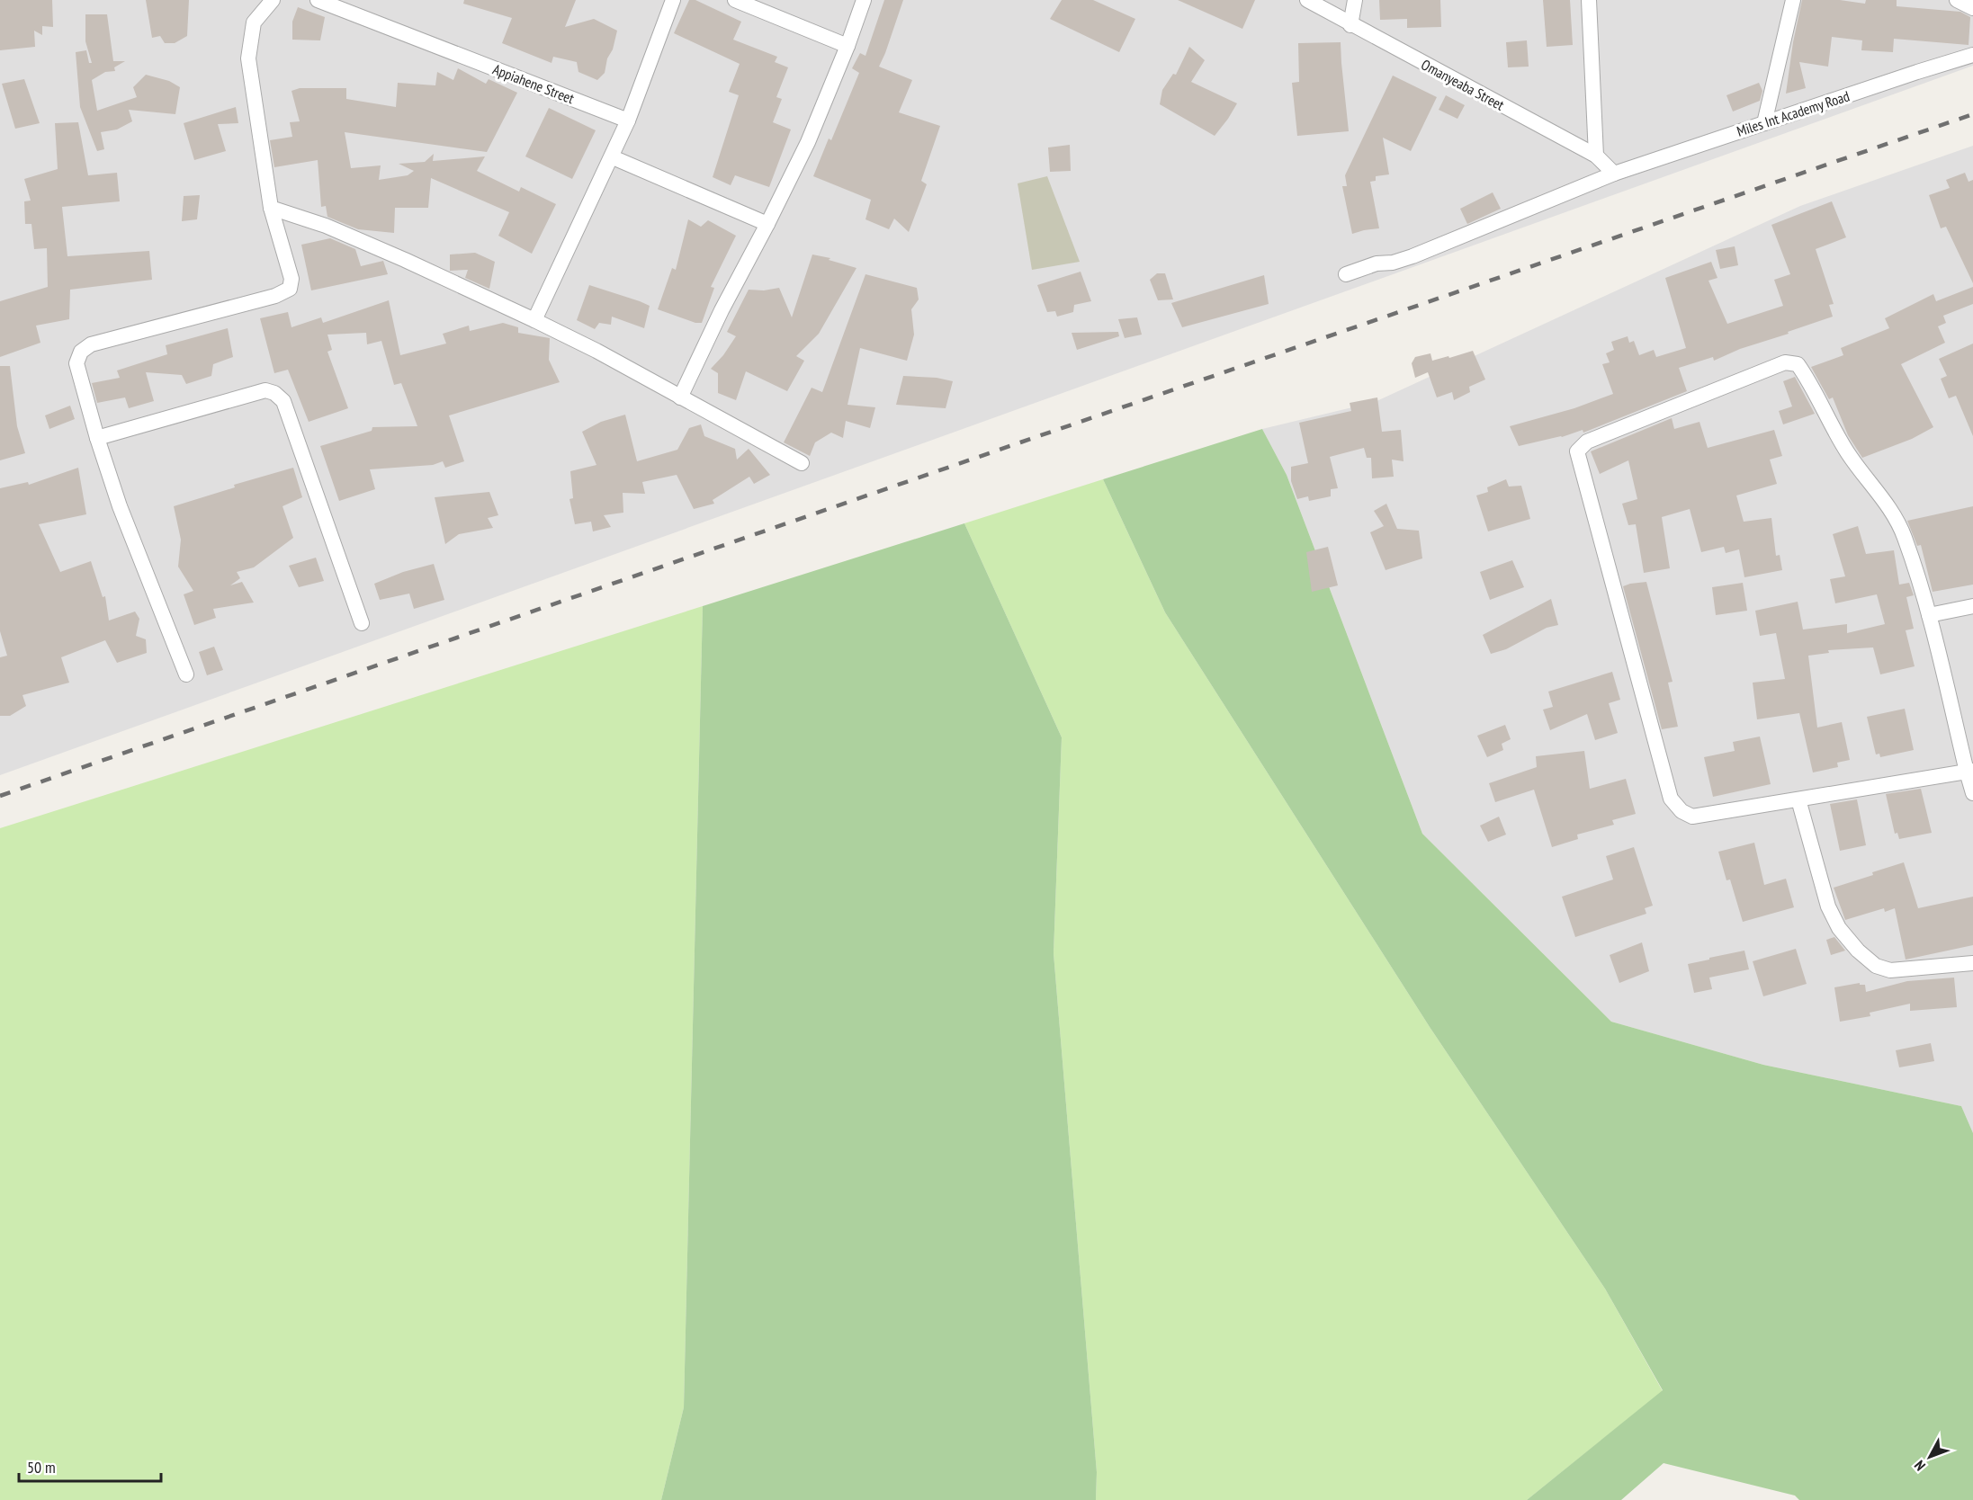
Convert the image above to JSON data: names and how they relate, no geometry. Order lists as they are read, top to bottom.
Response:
{
  "streets": {
    "street": ["Appiahene Street", "Omanyeaba Street", "Miles Int Academy Road"]
  },
  "crossings": [
    ["Omanyeaba Street", "Miles Int Academy Road"]
  ],
  "scale_bar": "50 m",
  "north": "bottom left"
}
